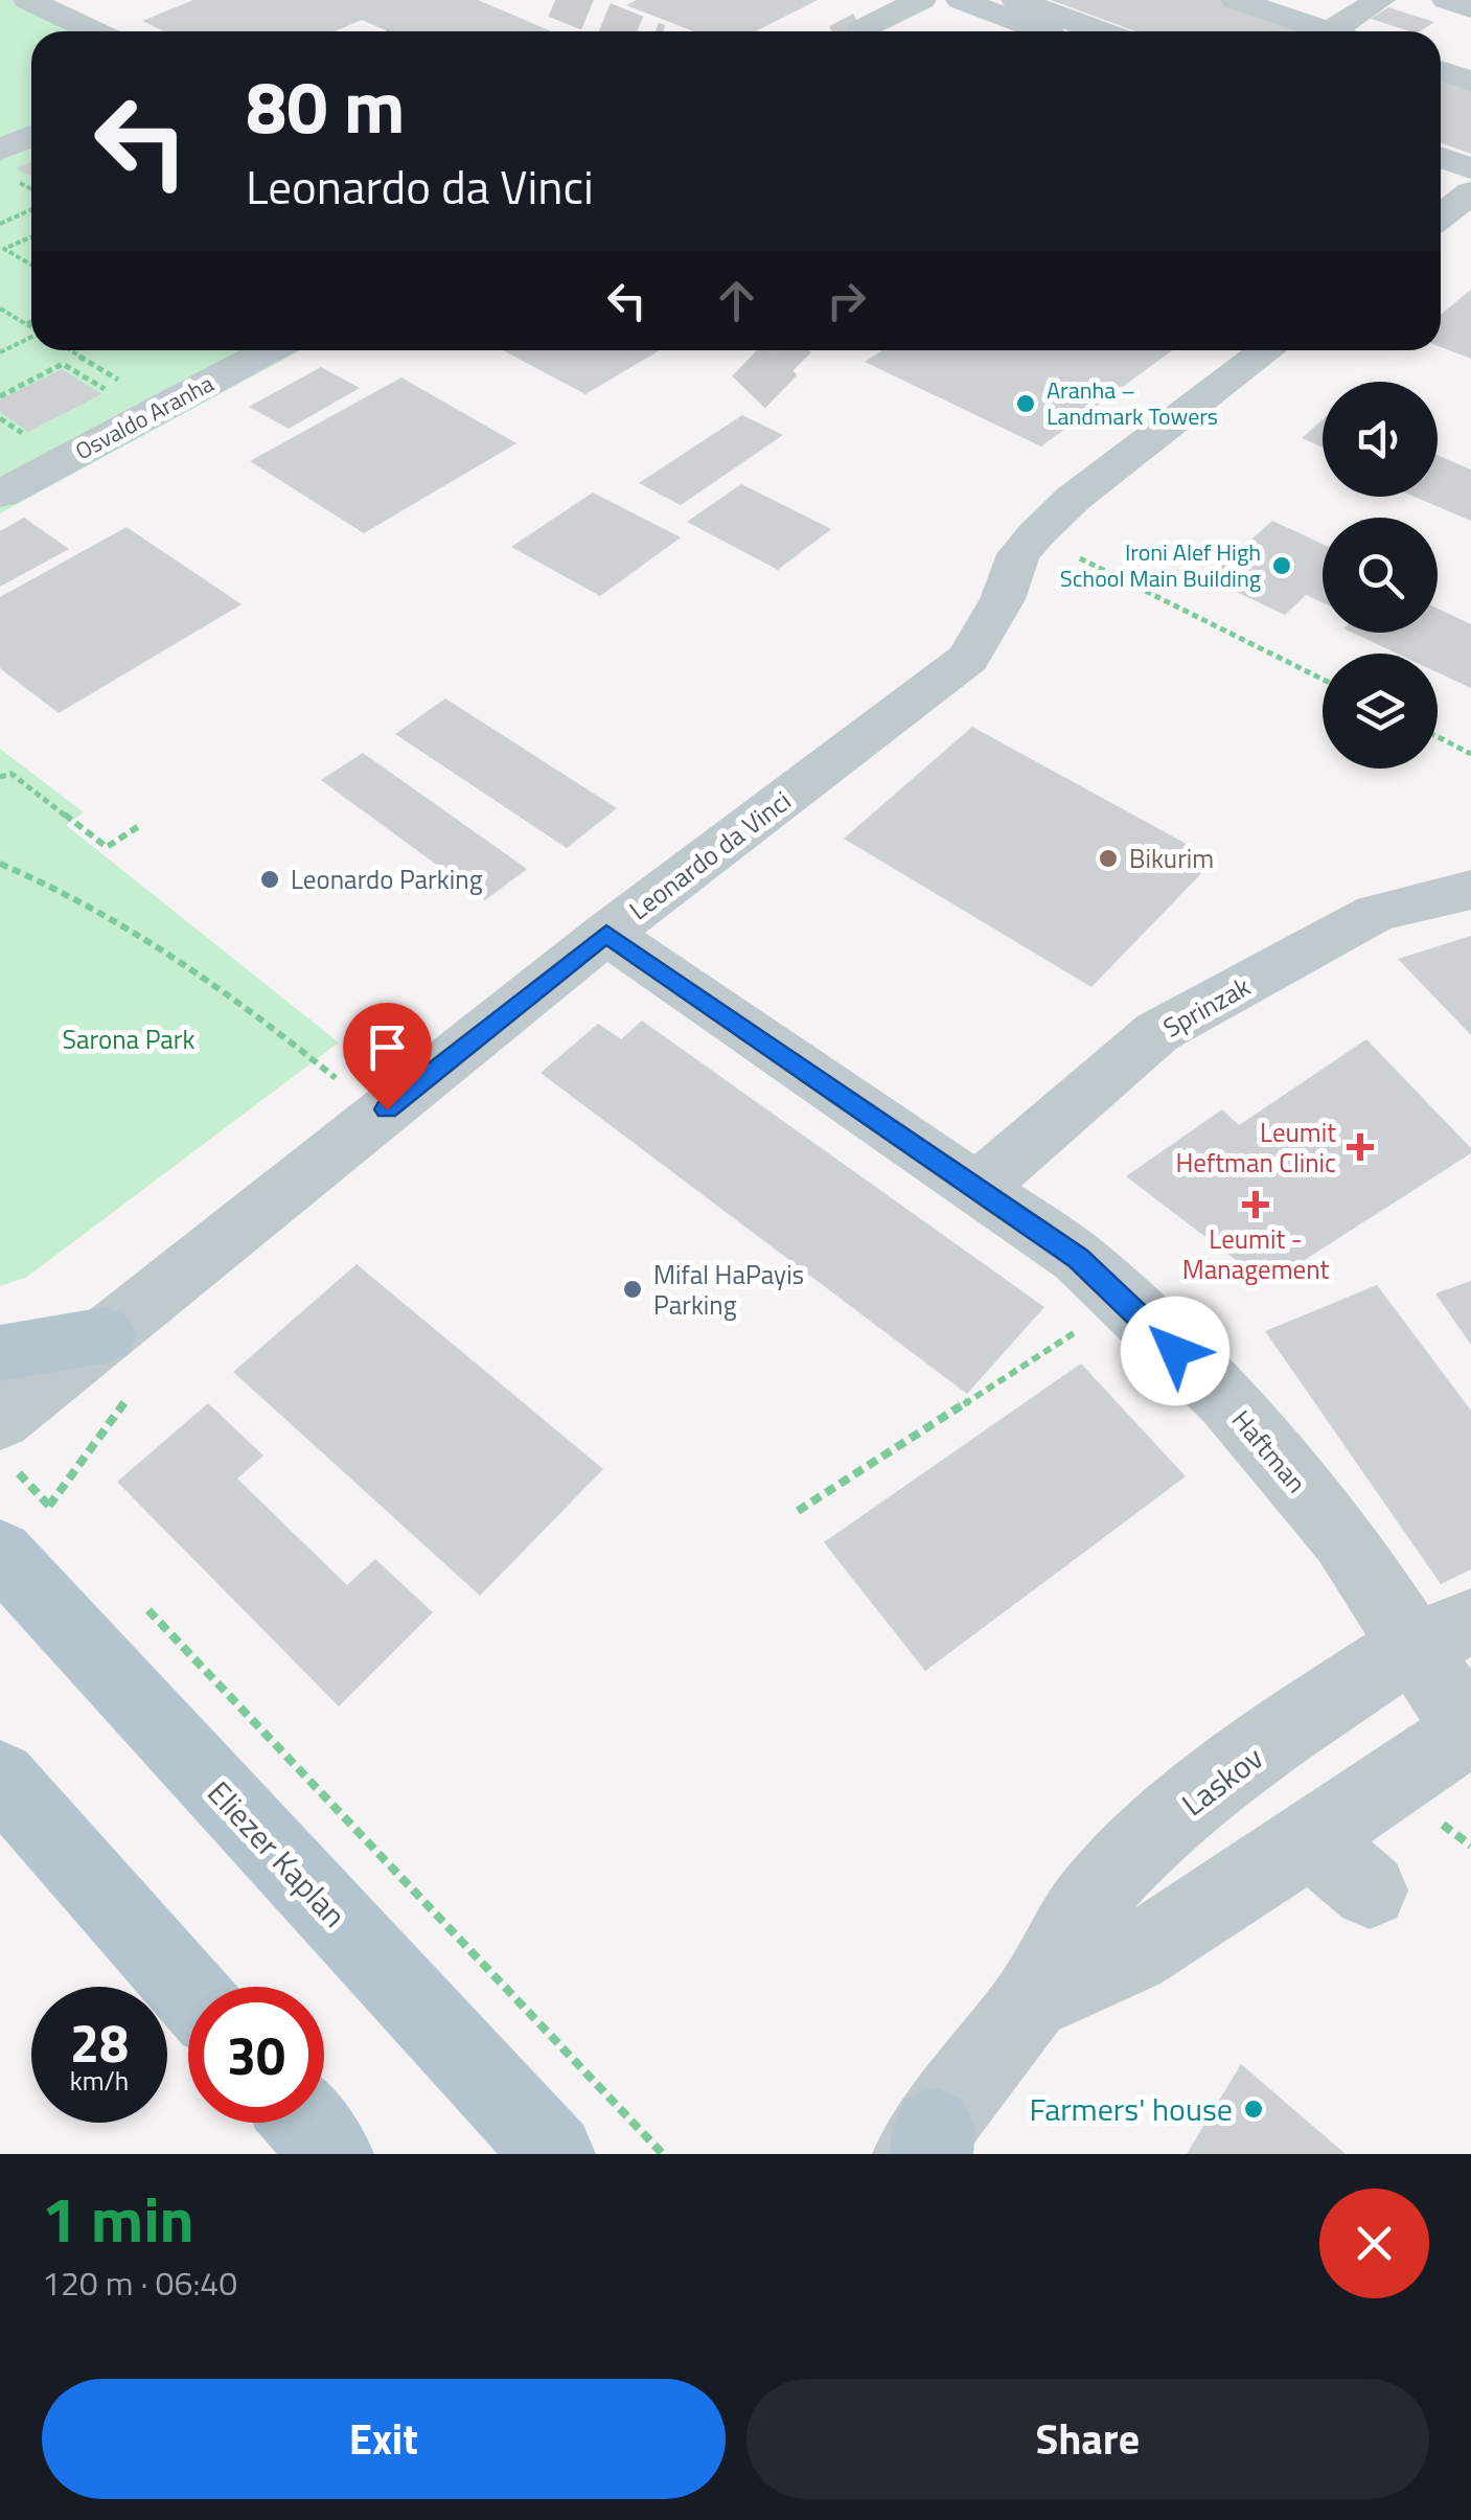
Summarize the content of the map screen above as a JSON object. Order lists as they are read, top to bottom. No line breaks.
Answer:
{"streets":{"main road":["Eliezer Kaplan"],"street":["Osvaldo Aranha","Leonardo da Vinci","Sprinzak","Haftman","Laskov"]},"crossings":[["Leonardo da Vinci","Haftman"],["Sprinzak","Haftman"],["Haftman","Laskov"]],"parks":["Sarona Park"],"places":{"other":["Aranha – Landmark Towers","Ironi Alef High School Main Building","Bikurim","Leonardo Parking","Mifal HaPayis Parking","Farmers' house"],"health":["Leumit Heftman Clinic","Leumit - Management"]},"page":{"turn":["80 m","Leonardo da Vinci"],"speed":"28 km/h","limit":"30","heading":["1 min","120 m · 06:40"],"buttons":["Exit","Share"]}}
